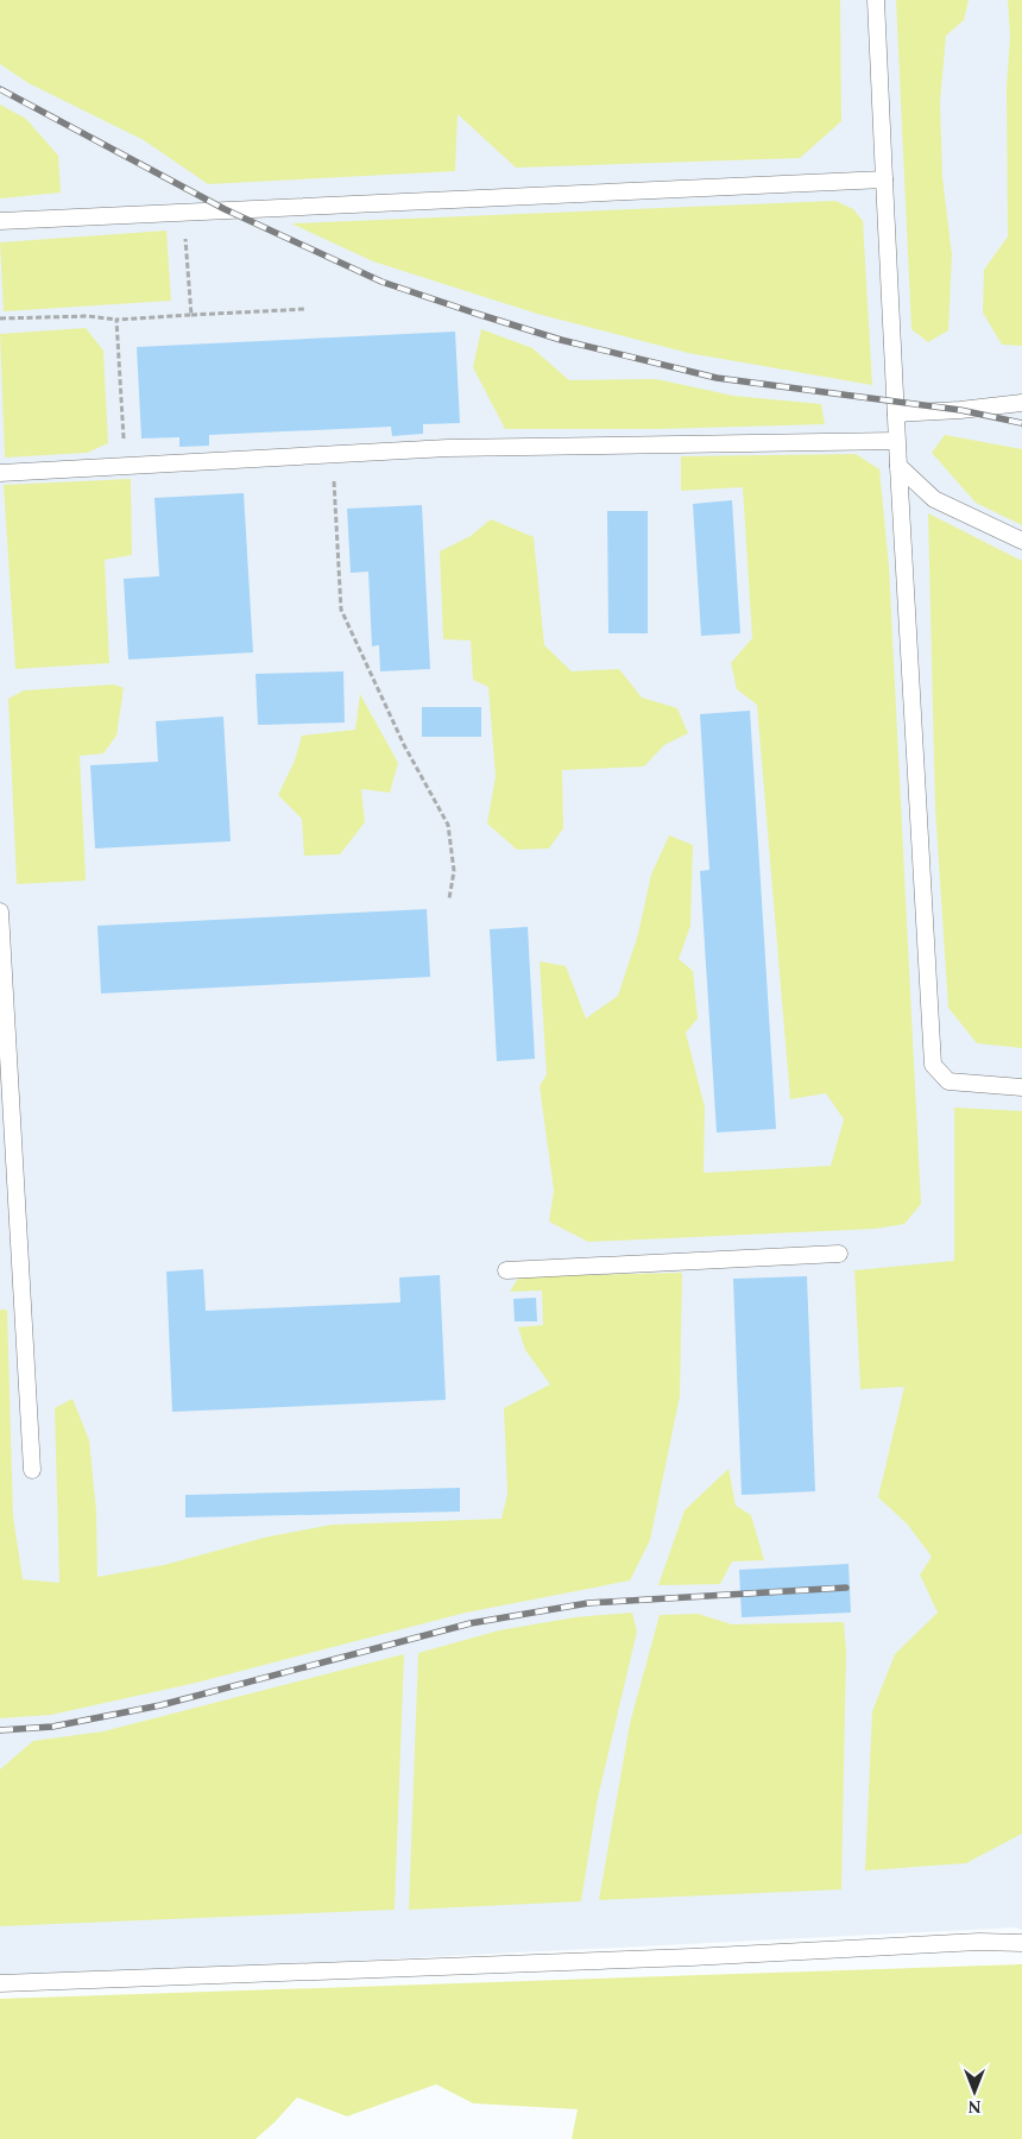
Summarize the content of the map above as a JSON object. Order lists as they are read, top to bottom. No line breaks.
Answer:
{"north":"bottom"}
